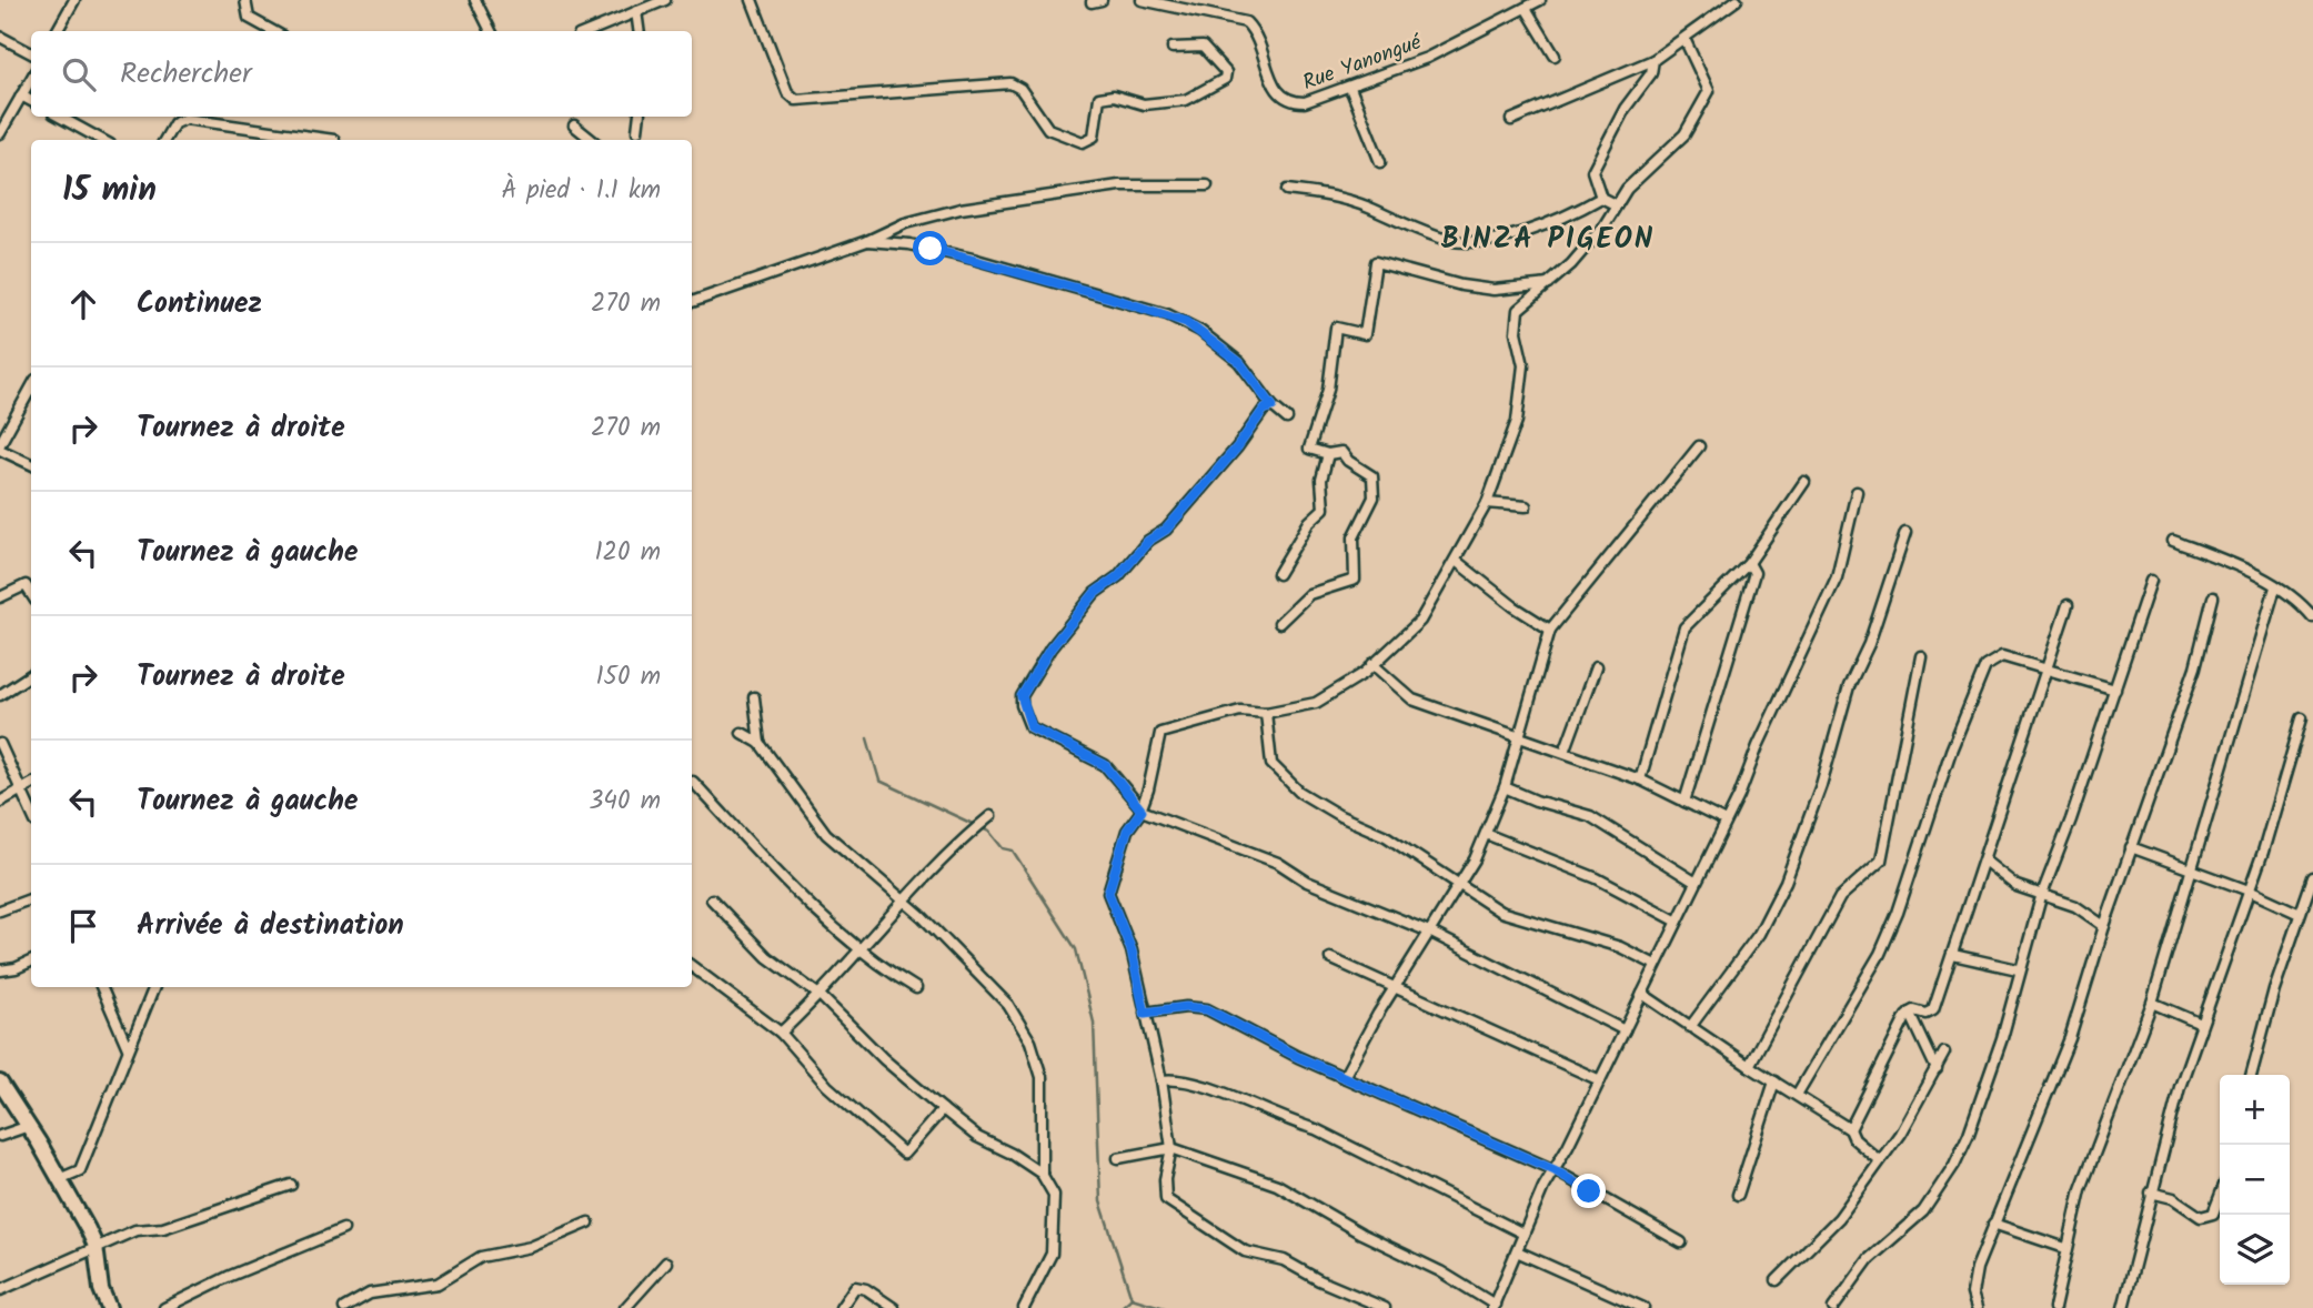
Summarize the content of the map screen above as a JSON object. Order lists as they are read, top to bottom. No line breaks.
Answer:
{"streets":{"street":["Rue Yanongué"]},"districts":["BINZA PIGEON"],"page":{"search":"Rechercher","heading":["15 min","À pied · 1.1 km"],"list":[["Continuez","270 m"],["Tournez à droite","270 m"],["Tournez à gauche","120 m"],["Tournez à droite","150 m"],["Tournez à gauche","340 m"],"Arrivée à destination"],"map_buttons":["+","−"]}}
